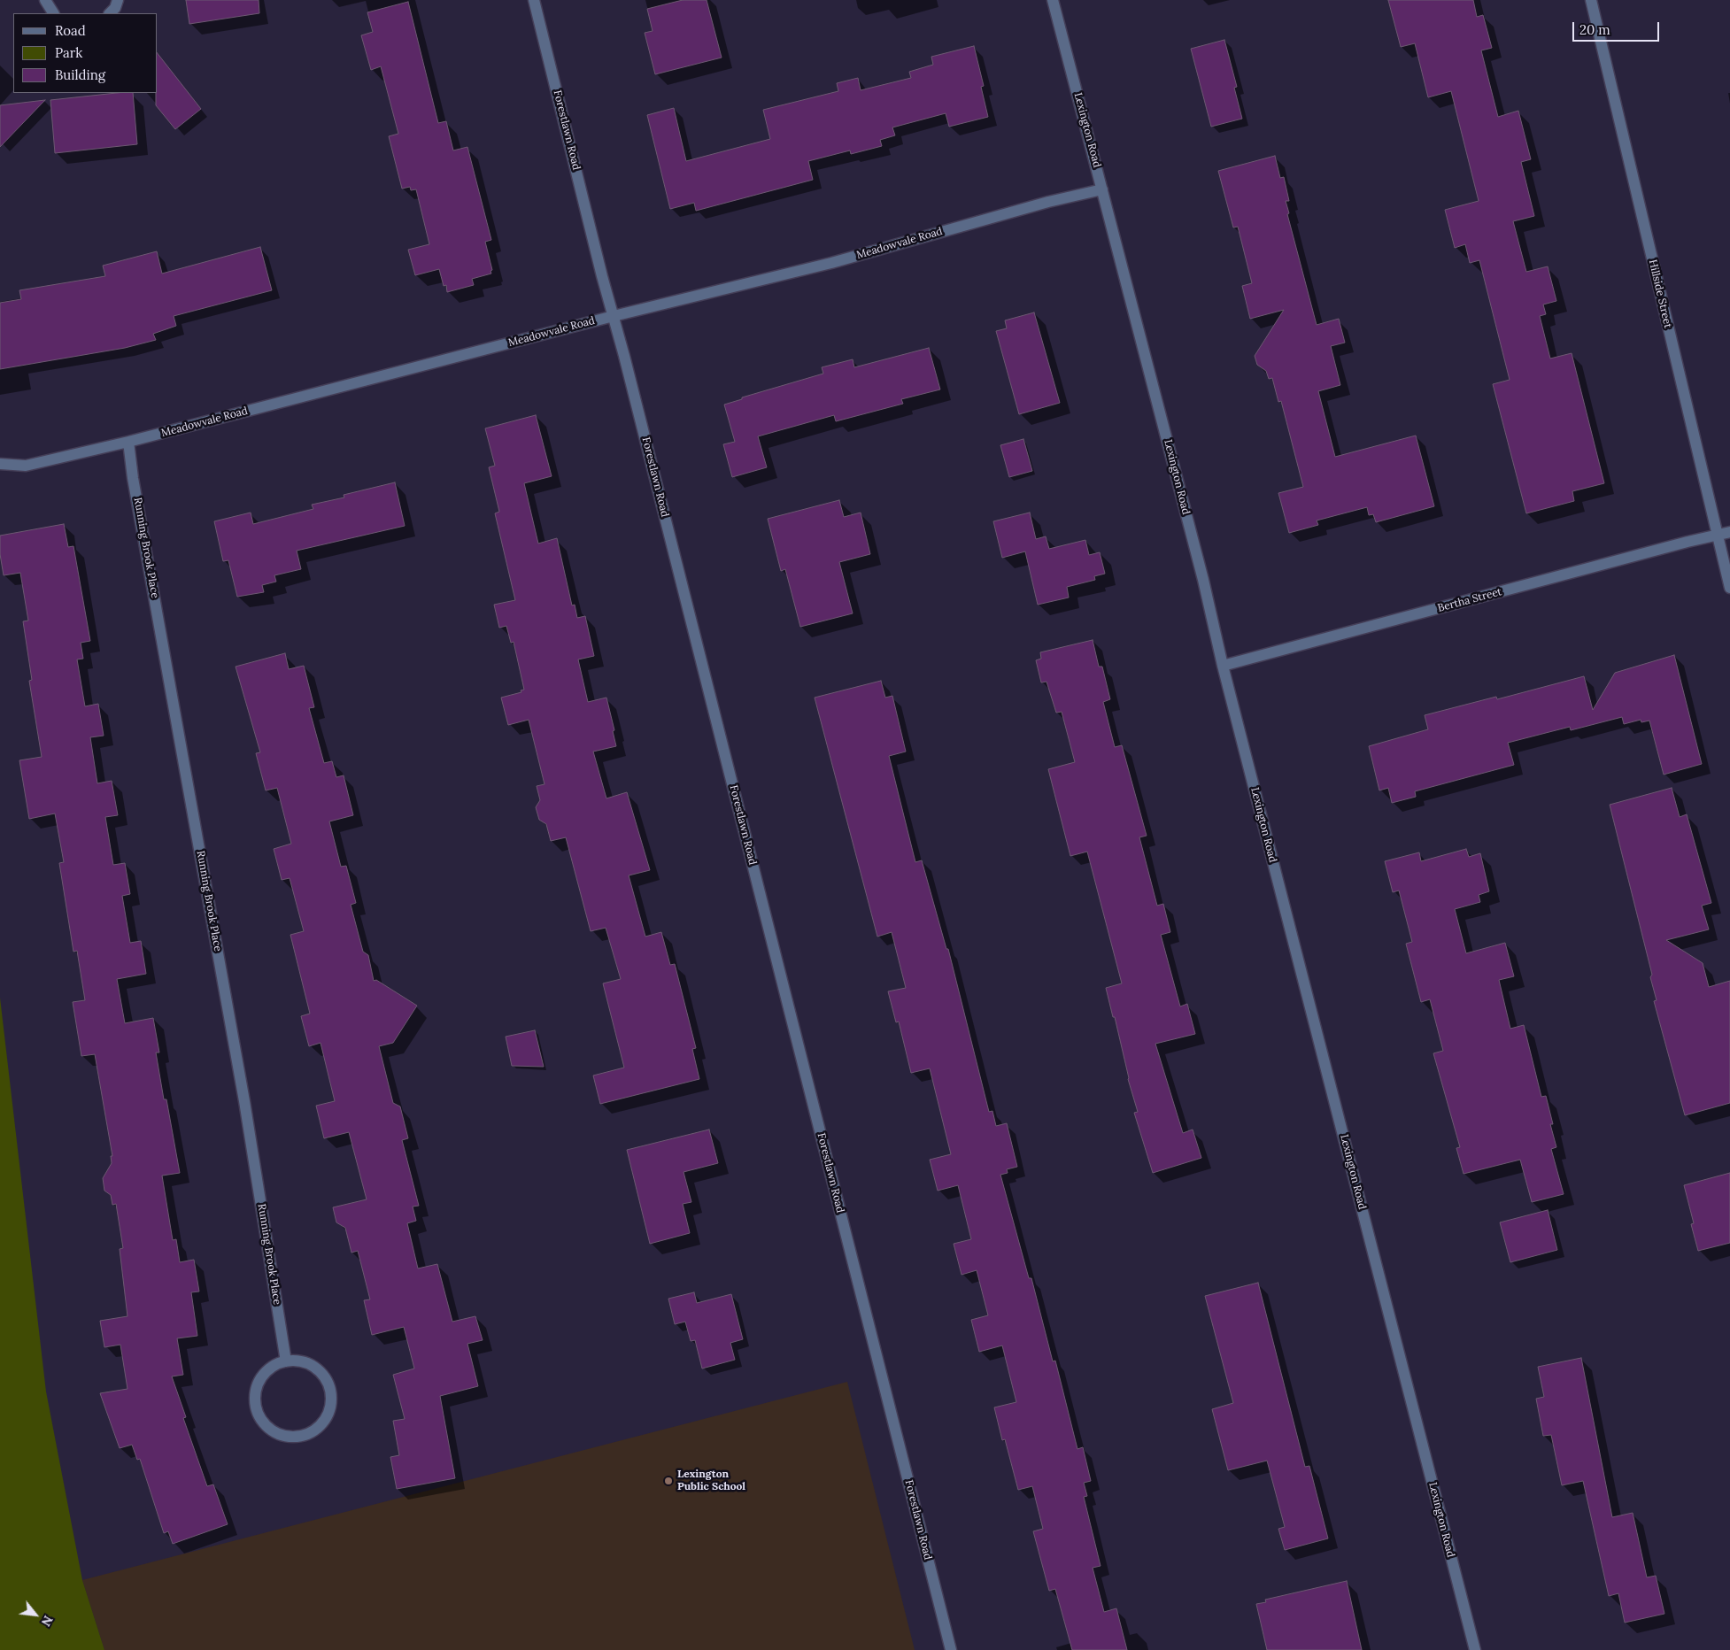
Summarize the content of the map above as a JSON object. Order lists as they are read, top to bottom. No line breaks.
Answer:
{"streets":{"street":["Forestlawn Road","Lexington Road","Meadowvale Road","Hillside Street","Running Brook Place","Bertha Street"]},"crossings":[["Forestlawn Road","Meadowvale Road"],["Lexington Road","Meadowvale Road"],["Lexington Road","Bertha Street"],["Meadowvale Road","Running Brook Place"],["Hillside Street","Bertha Street"]],"places":["Lexington Public School"],"legend":["Road","Park","Building"],"scale_bar":"20 m","north":"bottom right"}
